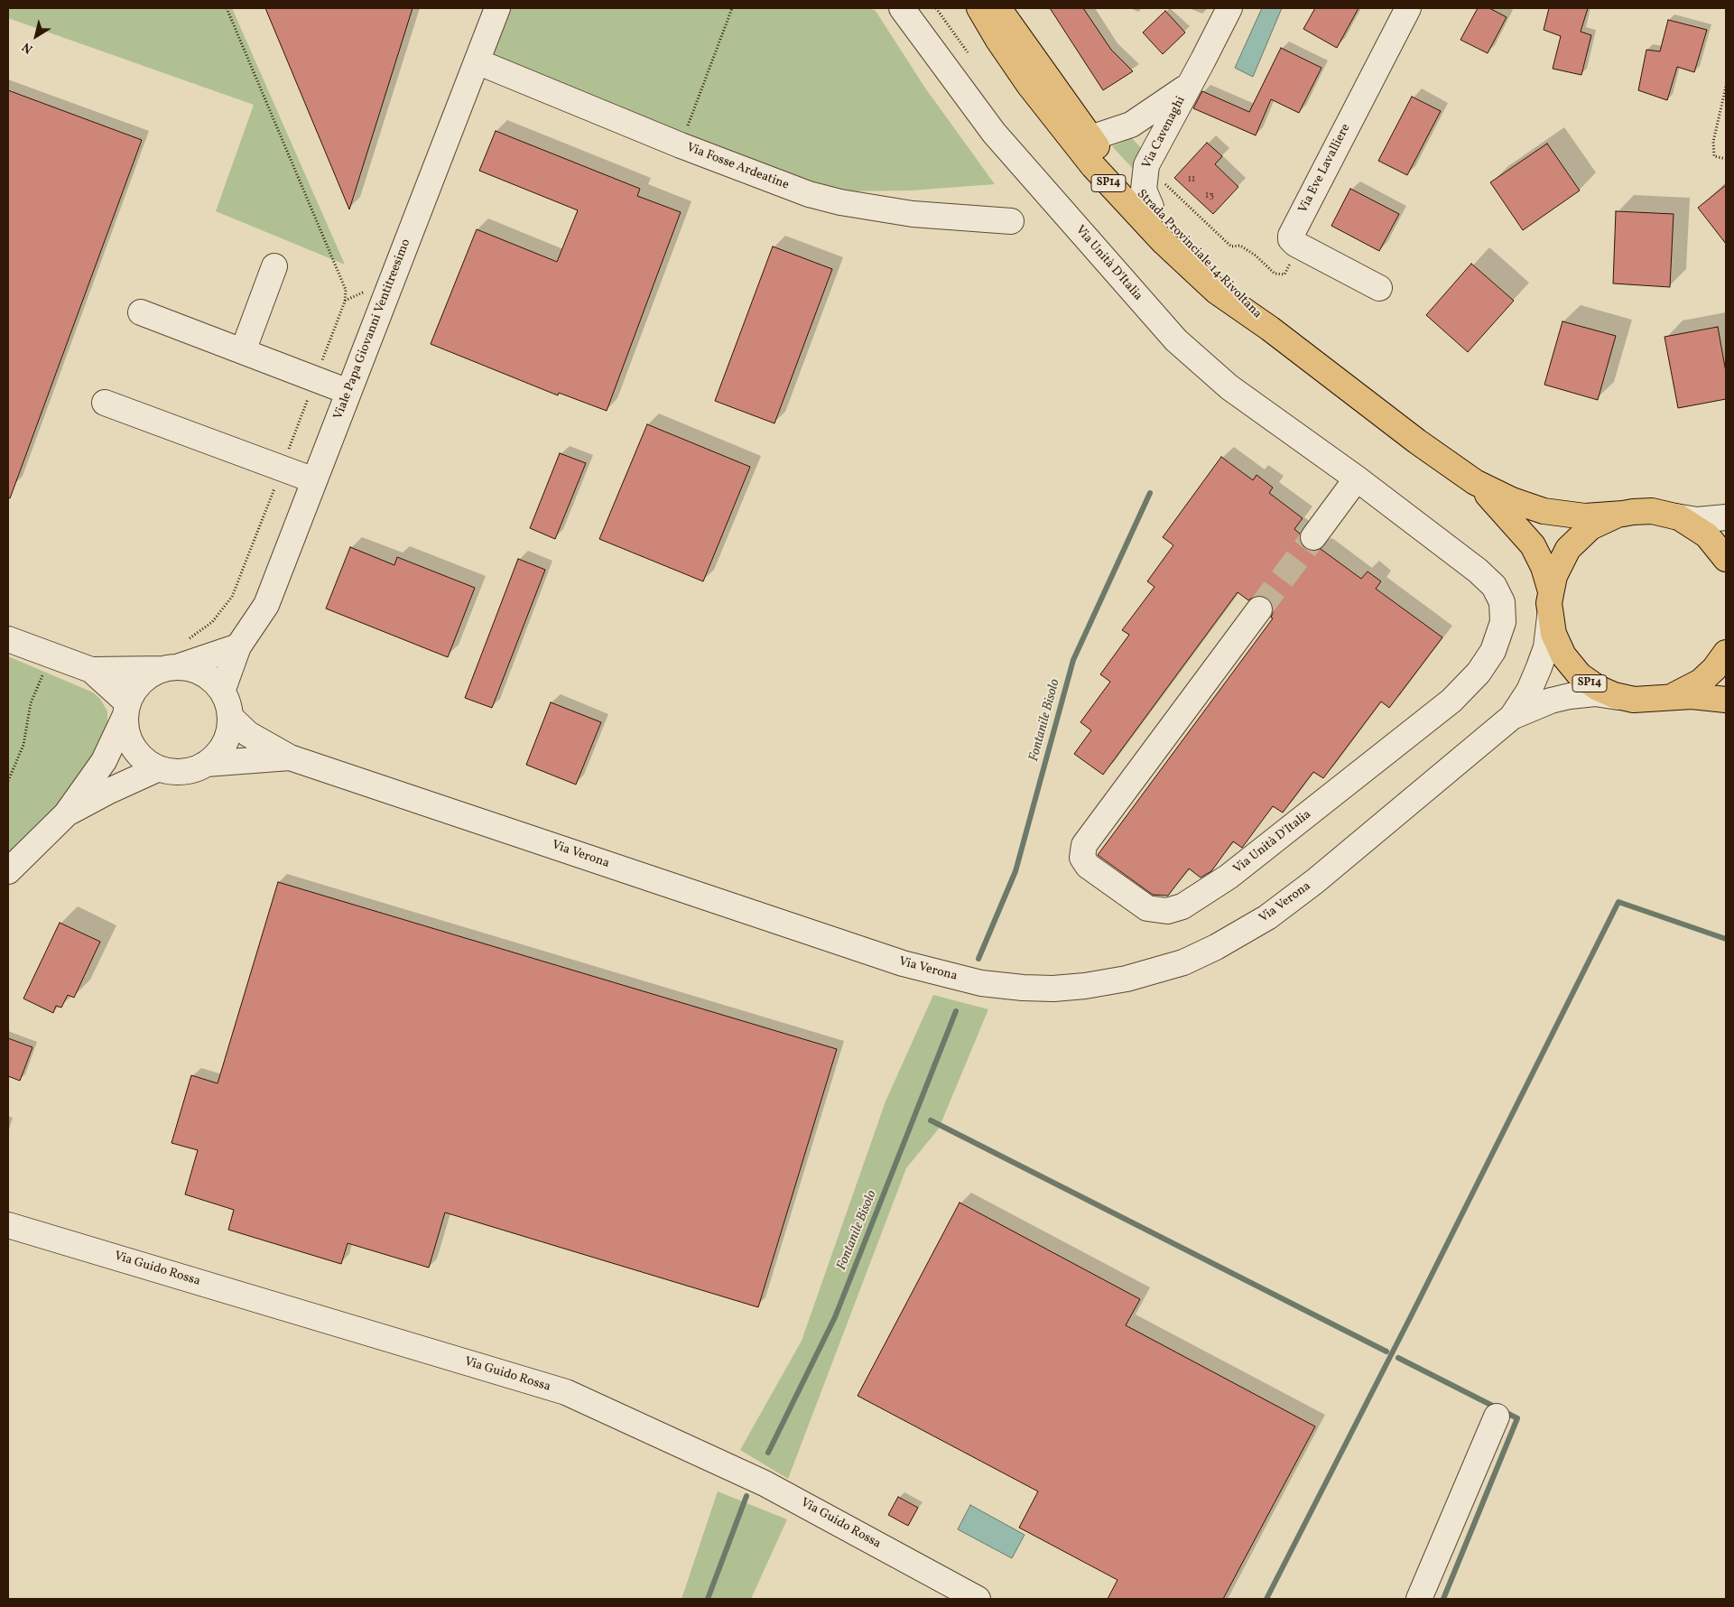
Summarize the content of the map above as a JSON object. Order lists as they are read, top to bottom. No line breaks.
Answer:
{"streets":{"main road":["SP14","Strada Provinciale 14 Rivoltana"],"street":["Via Cavenaghi","Via Fosse Ardeatine","Via Eve Lavalliere","Via Unità D'Italia","Viale Papa Giovanni Ventitreesimo","Via Verona","Via Guido Rossa"]},"crossings":[["Via Cavenaghi","Strada Provinciale 14 Rivoltana"],["Via Fosse Ardeatine","Viale Papa Giovanni Ventitreesimo"],["Strada Provinciale 14 Rivoltana","Via Verona"],["Viale Papa Giovanni Ventitreesimo","Via Verona"]],"water":["Fontanile Bisolo"],"house_numbers":["11","13"],"north":"bottom left"}
